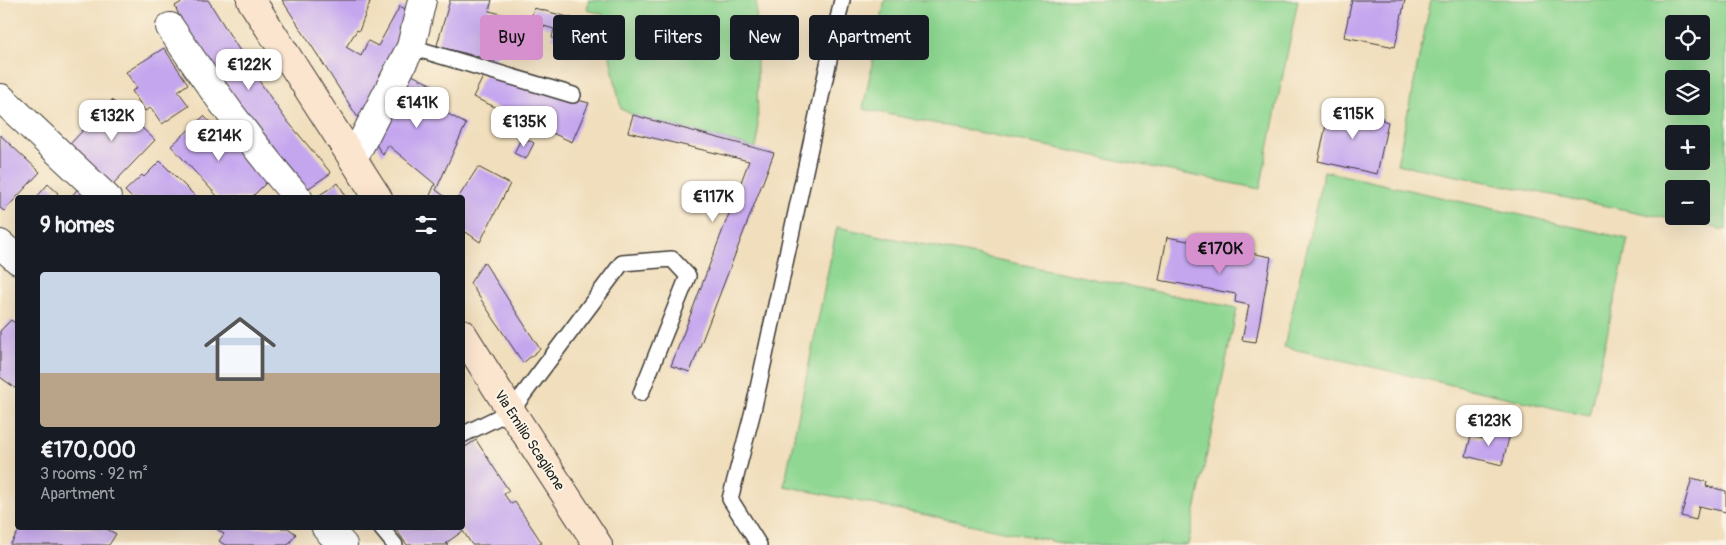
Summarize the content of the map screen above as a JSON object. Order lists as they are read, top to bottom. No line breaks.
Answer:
{"streets":{"main road":["Via Emilio Scaglione"]},"page":{"map_buttons":["+","−"],"chip":["Buy","Rent","Filters","New","Apartment"],"price":["€122K","€141K","€115K","€132K","€135K","€214K","€117K","€170K","€123K"],"heading":"9 homes","list":[{"name":"€170,000","note":"3 rooms · 92 m² · Apartment"}]}}
